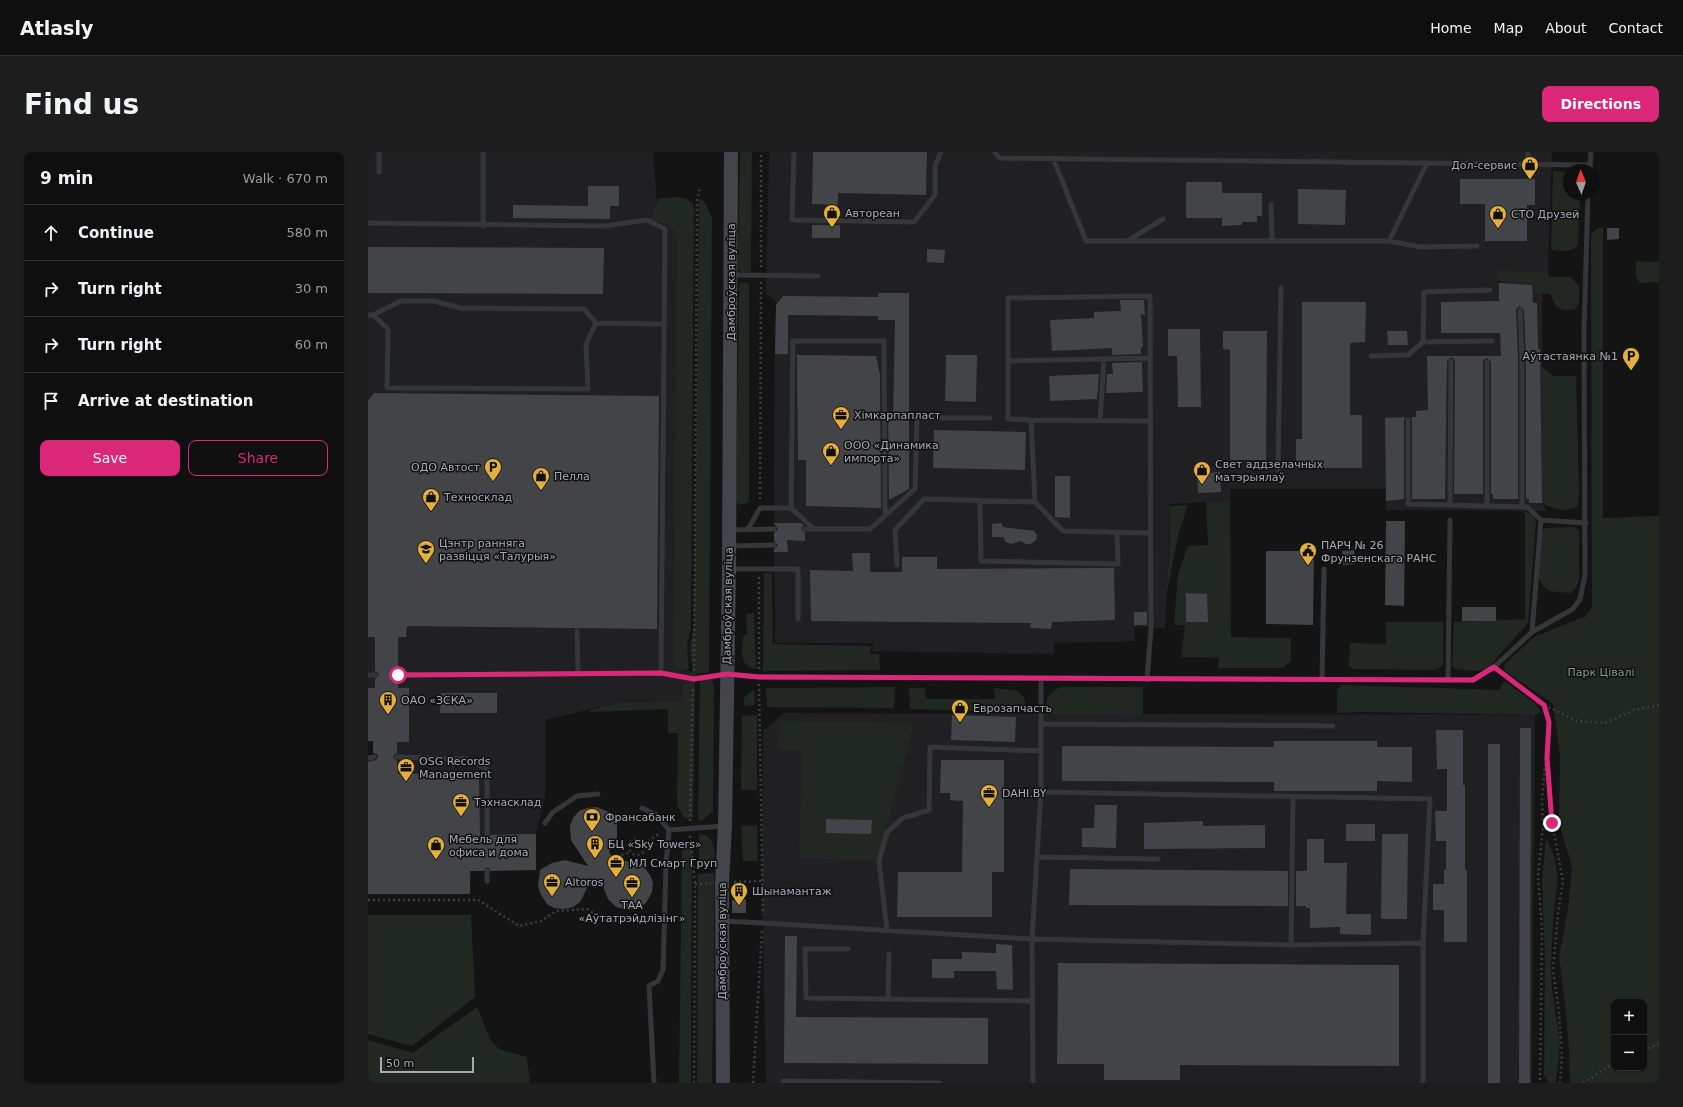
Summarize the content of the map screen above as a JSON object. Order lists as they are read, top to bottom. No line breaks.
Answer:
{"streets":{"street":["Дамброўская вуліца"]},"parks":["Парк Цівалі"],"places":{"shop":["Дол-сервис","Автореан","СТО Друзей","ООО «Динамика импорта»","Свет аддзелачных матэрыялаў","Пелла","Техносклад","Еврозапчасть","Мебель для офиса и дома"],"parking":["Аўтастаянка №1","ОДО Автост"],"office":["Хімкарпапласт","OSG Records Management","DAHI.BY","Тэхнасклад","МЛ Смарт Груп","Altoros","ТАА «Аўтатрэйдлізінг»"],"school or university":["Цэнтр ранняга развіцця «Талурыя»"],"public building":["ПАРЧ № 26 Фрунзенскага РАНС"],"building":["ОАО «ЗСКА»","БЦ «Sky Towers»","Шынамантаж"],"bank":["Франсабанк"]},"scale_bar":"50 m","north":"top","page":{"header":"Atlasly","nav":["Home","Map","About","Contact"],"buttons":["Directions",["Save","Share"]],"title":"Find us","heading":["9 min","Walk · 670 m"],"list":[["Continue","580 m"],["Turn right","30 m"],["Turn right","60 m"],"Arrive at destination"],"map_buttons":["+","−"],"scale":"50 m"}}
